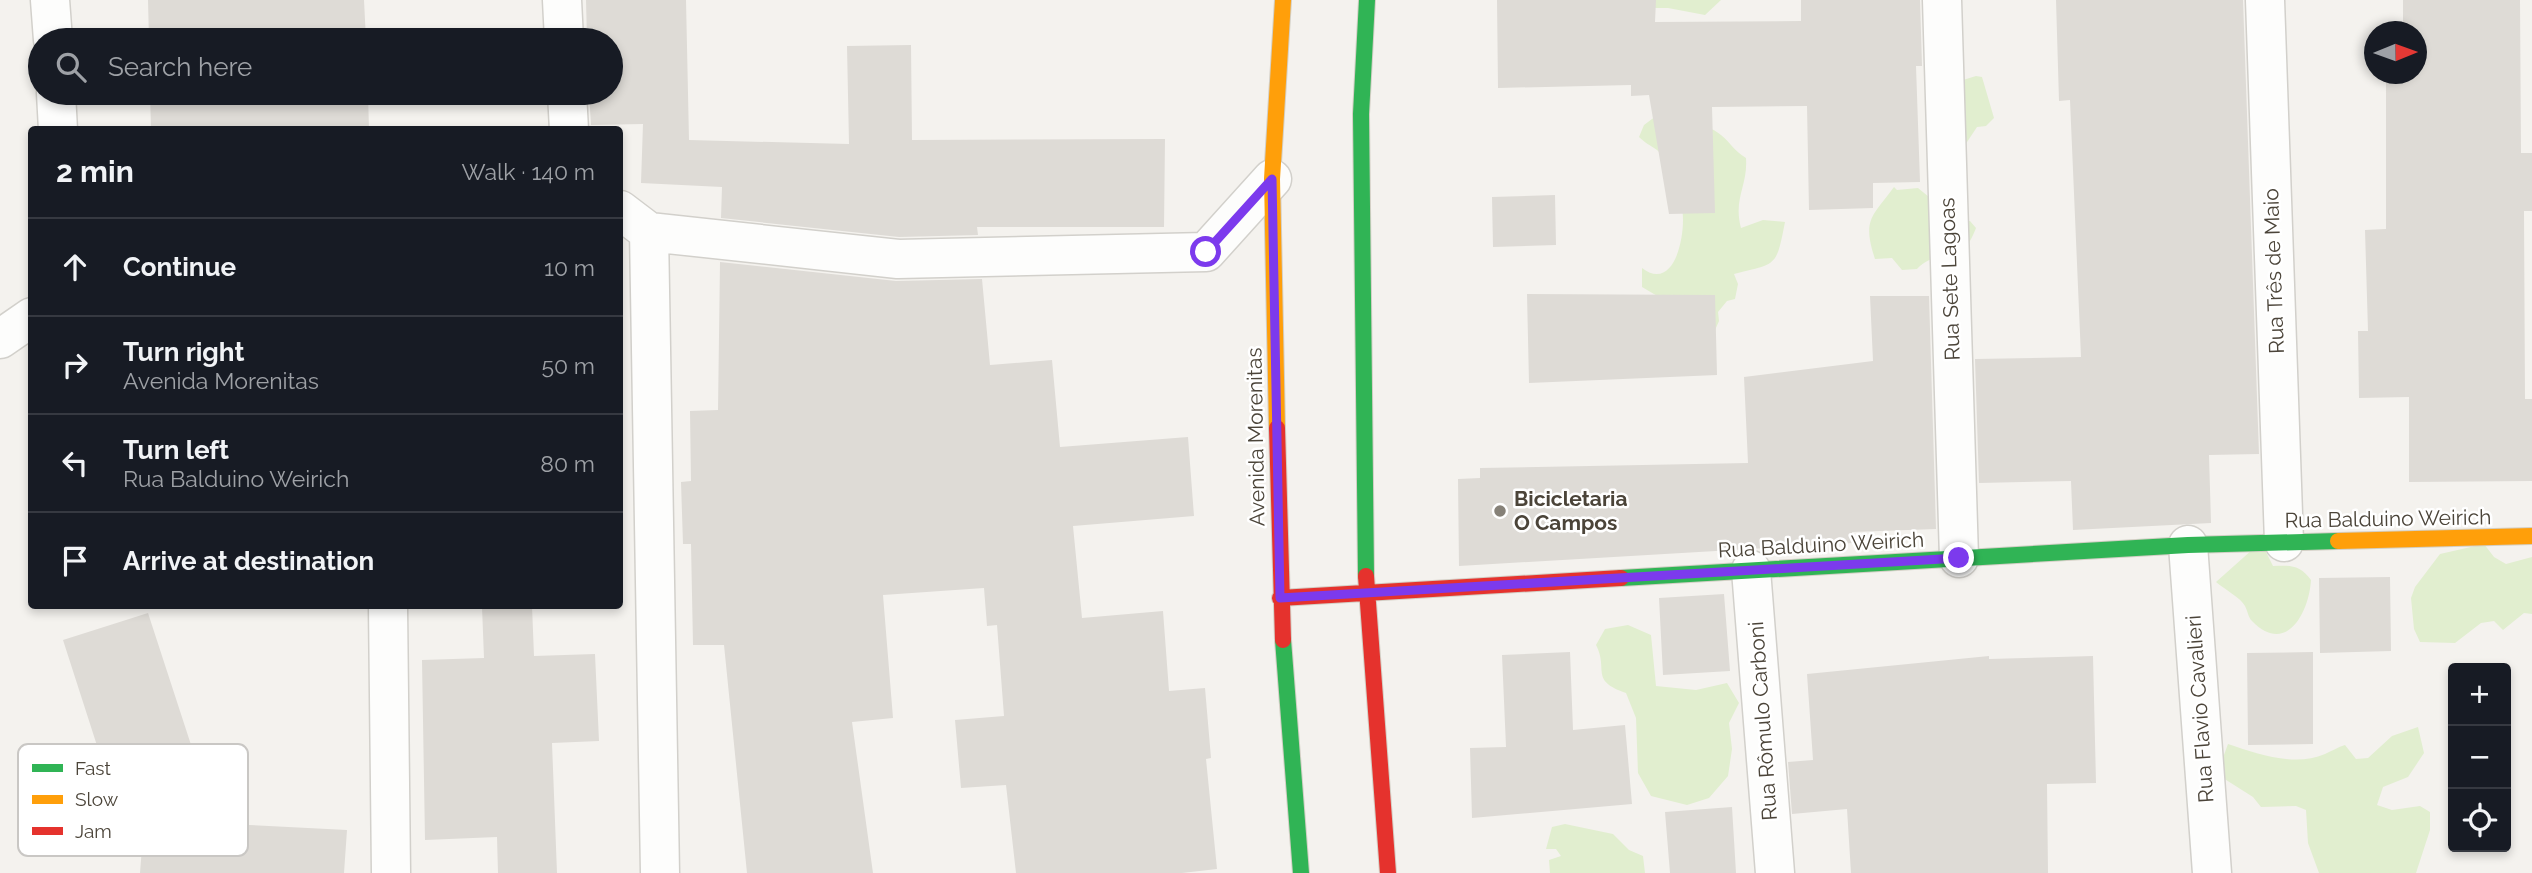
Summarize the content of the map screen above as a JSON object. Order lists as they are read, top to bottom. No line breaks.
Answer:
{"streets":{"main road":["Avenida Morenitas","Rua Balduino Weirich"],"street":["Rua Três de Maio","Rua Sete Lagoas","Rua Flavio Cavalieri","Rua Rômulo Carboni"]},"crossings":[["Rua Três de Maio","Rua Balduino Weirich"],["Rua Sete Lagoas","Rua Balduino Weirich"],["Avenida Morenitas","Rua Balduino Weirich"],["Rua Balduino Weirich","Rua Flavio Cavalieri"],["Rua Balduino Weirich","Rua Rômulo Carboni"]],"places":["Bicicletaria O Campos"],"legend":["Fast","Slow","Jam"],"north":"right","page":{"search":"Search here","heading":["2 min","Walk · 140 m"],"list":[["Continue","10 m"],["Turn right","Avenida Morenitas","50 m"],["Turn left","Rua Balduino Weirich","80 m"],"Arrive at destination"],"map_buttons":["+","−"]}}
